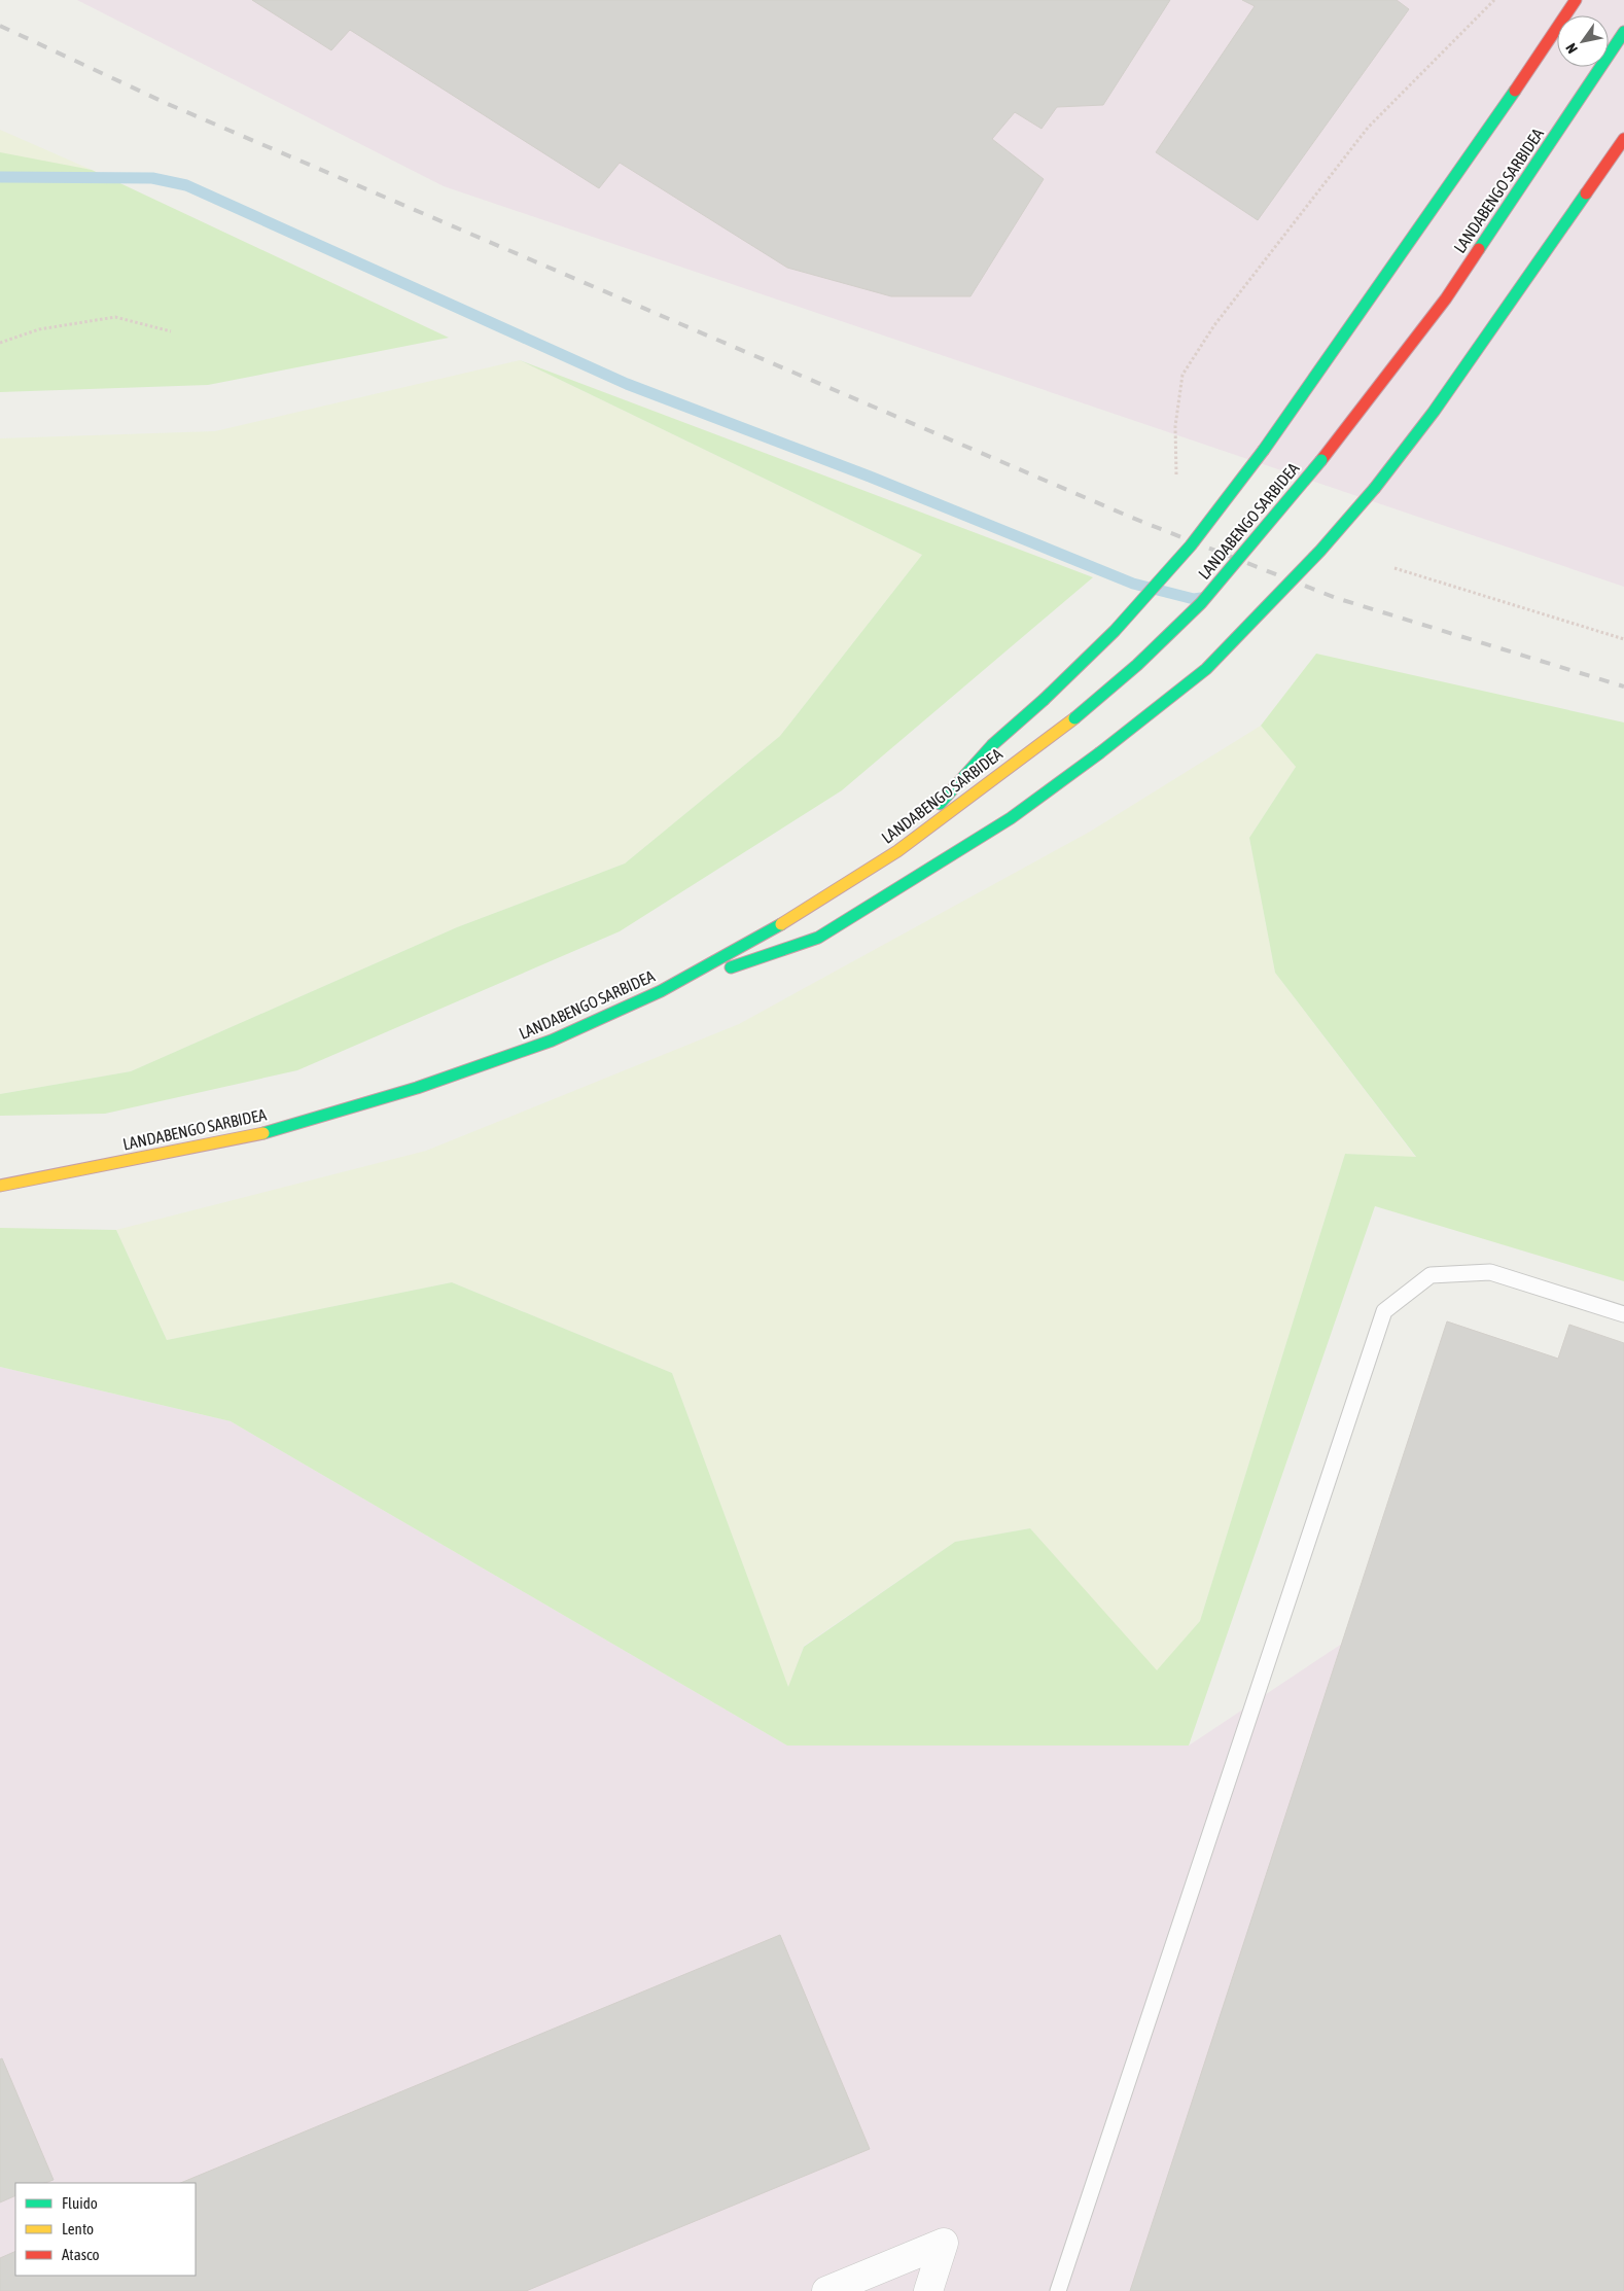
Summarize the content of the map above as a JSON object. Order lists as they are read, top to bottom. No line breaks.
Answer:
{"streets":{"highway":["LANDABENGO SARBIDEA"]},"legend":["Fluido","Lento","Atasco"],"north":"bottom left"}
